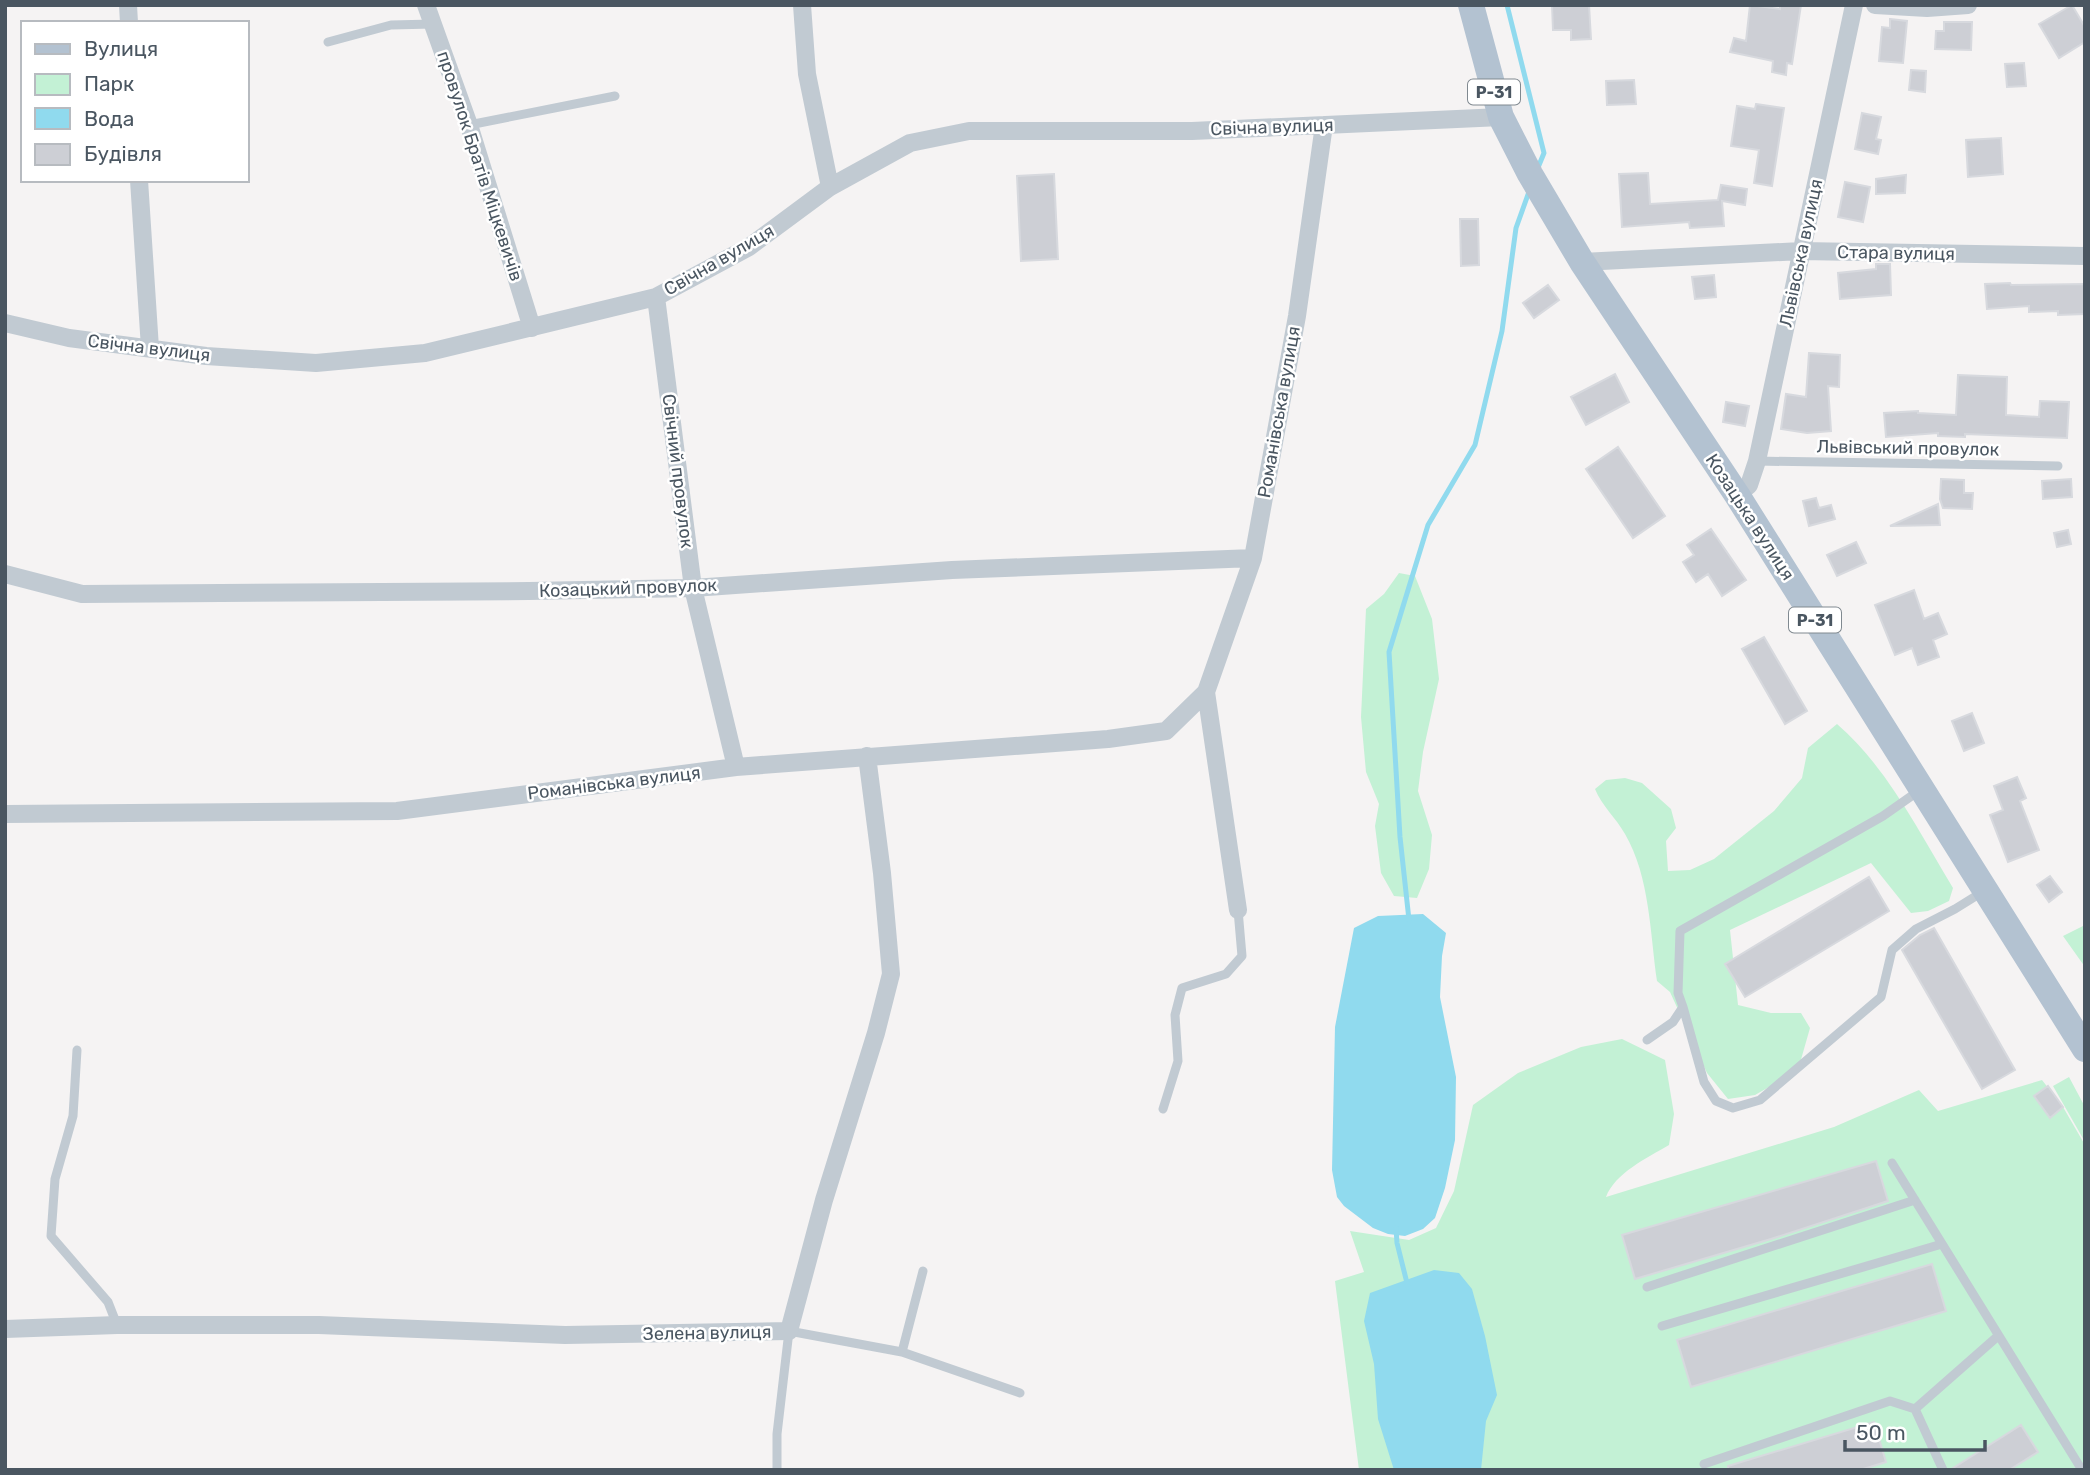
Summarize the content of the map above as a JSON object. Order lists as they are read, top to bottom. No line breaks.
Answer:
{"streets":{"main road":["Р-31","Козацька вулиця"],"street":["Свічна вулиця","провулок Братів Міцкевичів","Львівська вулиця","Стара вулиця","Романівська вулиця","Свічний провулок","Козацький провулок","Зелена вулиця"],"lane":["Львівський провулок"]},"crossings":[["Свічна вулиця","провулок Братів Міцкевичів"],["Свічна вулиця","Романівська вулиця"],["Свічна вулиця","Свічний провулок"],["Свічна вулиця","Козацька вулиця"],["Львівська вулиця","Стара вулиця"],["Львівська вулиця","Львівський провулок"],["Львівська вулиця","Козацька вулиця"],["Стара вулиця","Козацька вулиця"],["Романівська вулиця","Свічний провулок"],["Романівська вулиця","Козацький провулок"],["Романівська вулиця","Зелена вулиця"],["Свічний провулок","Козацький провулок"]],"legend":["Вулиця","Парк","Вода","Будівля"],"scale_bar":"50 m"}
